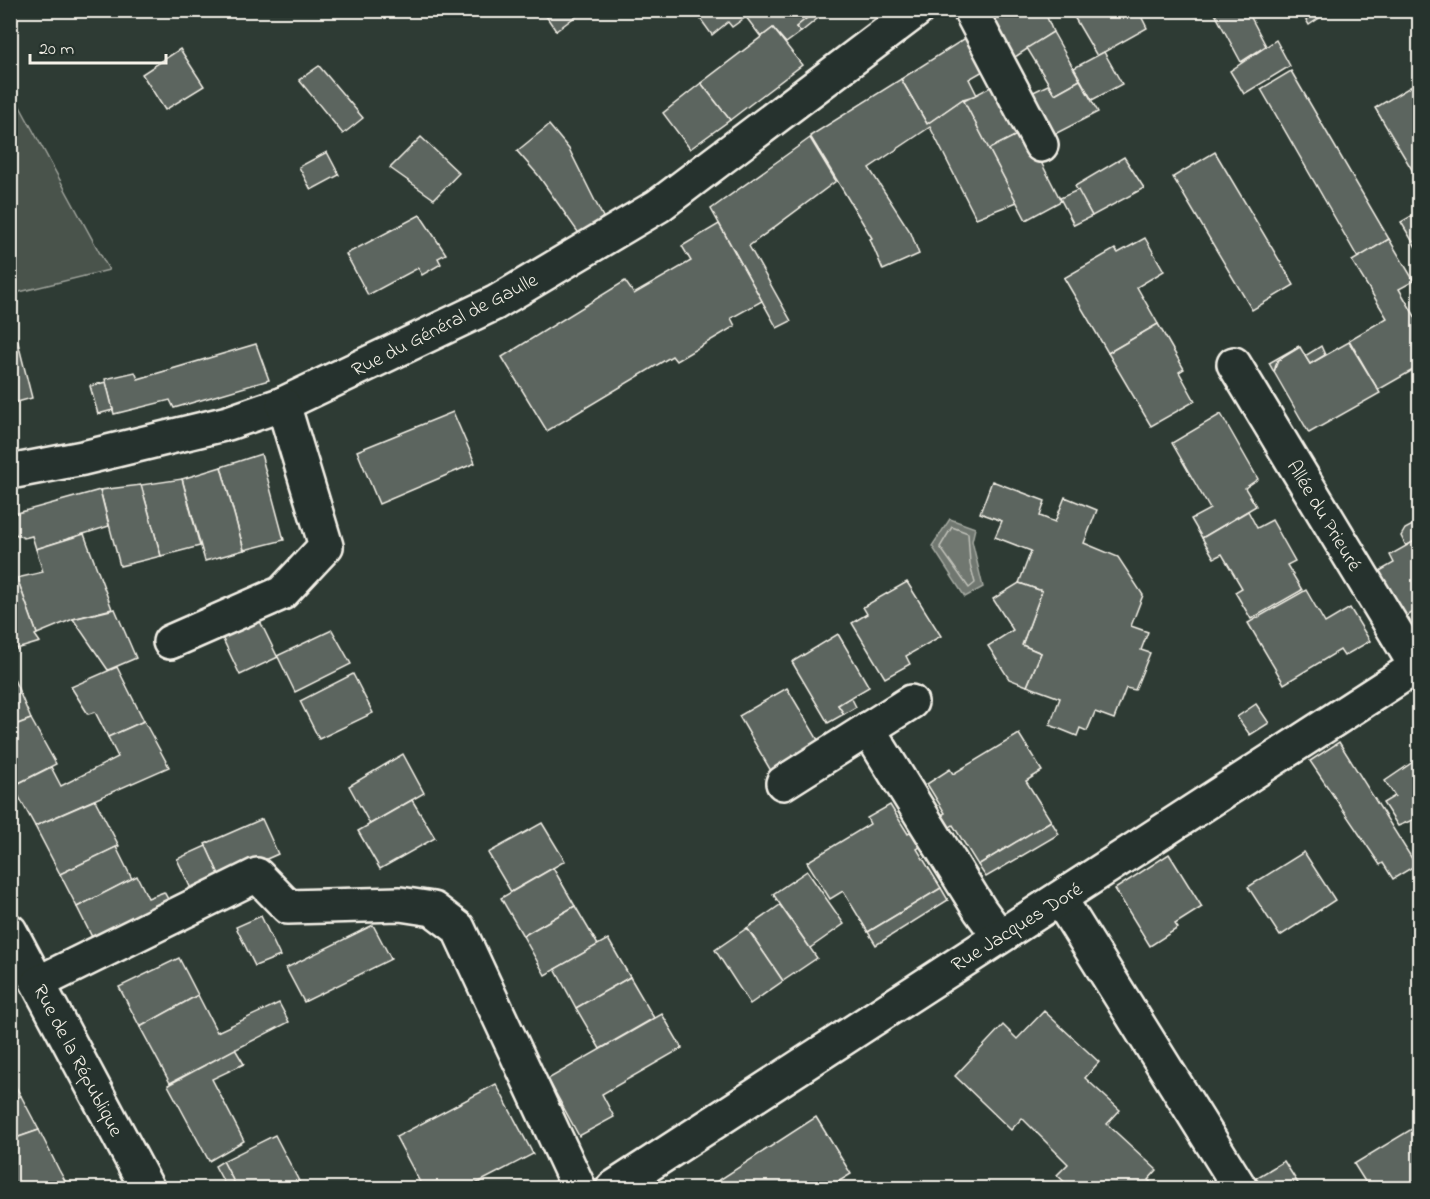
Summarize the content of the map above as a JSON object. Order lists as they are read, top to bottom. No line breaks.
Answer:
{"streets":{"street":["Rue du Général de Gaulle","Allée du Prieuré","Rue Jacques Doré","Rue de la République"]},"crossings":[["Allée du Prieuré","Rue Jacques Doré"]],"scale_bar":"20 m"}
